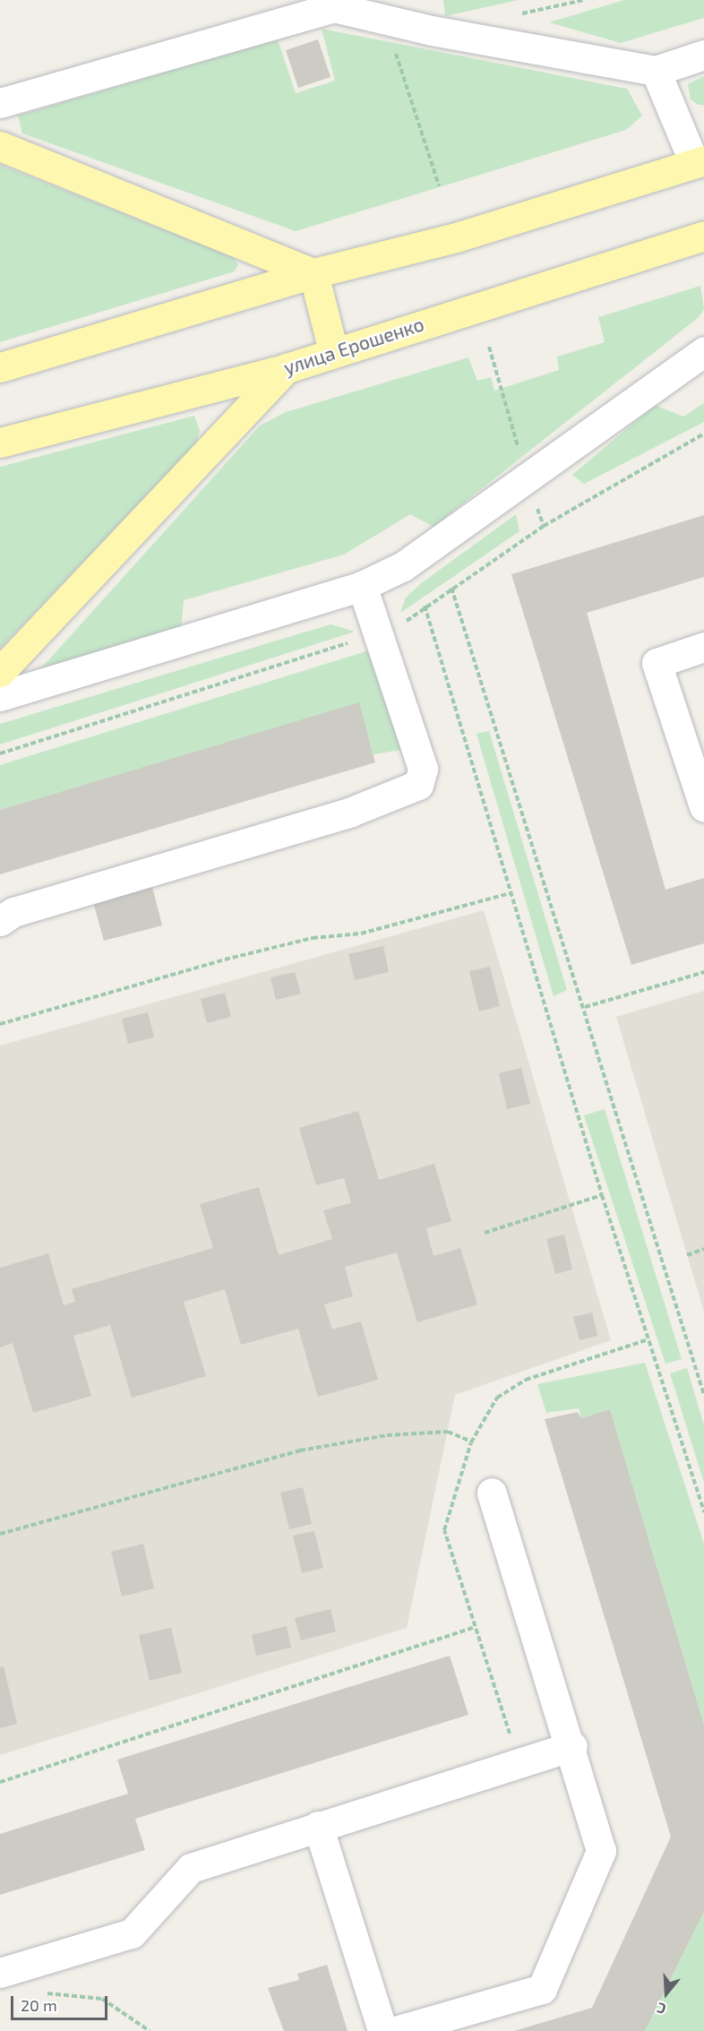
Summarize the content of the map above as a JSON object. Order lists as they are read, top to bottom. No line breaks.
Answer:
{"streets":{"main road":["улица Ерошенко"]},"scale_bar":"20 m","north":"bottom"}
